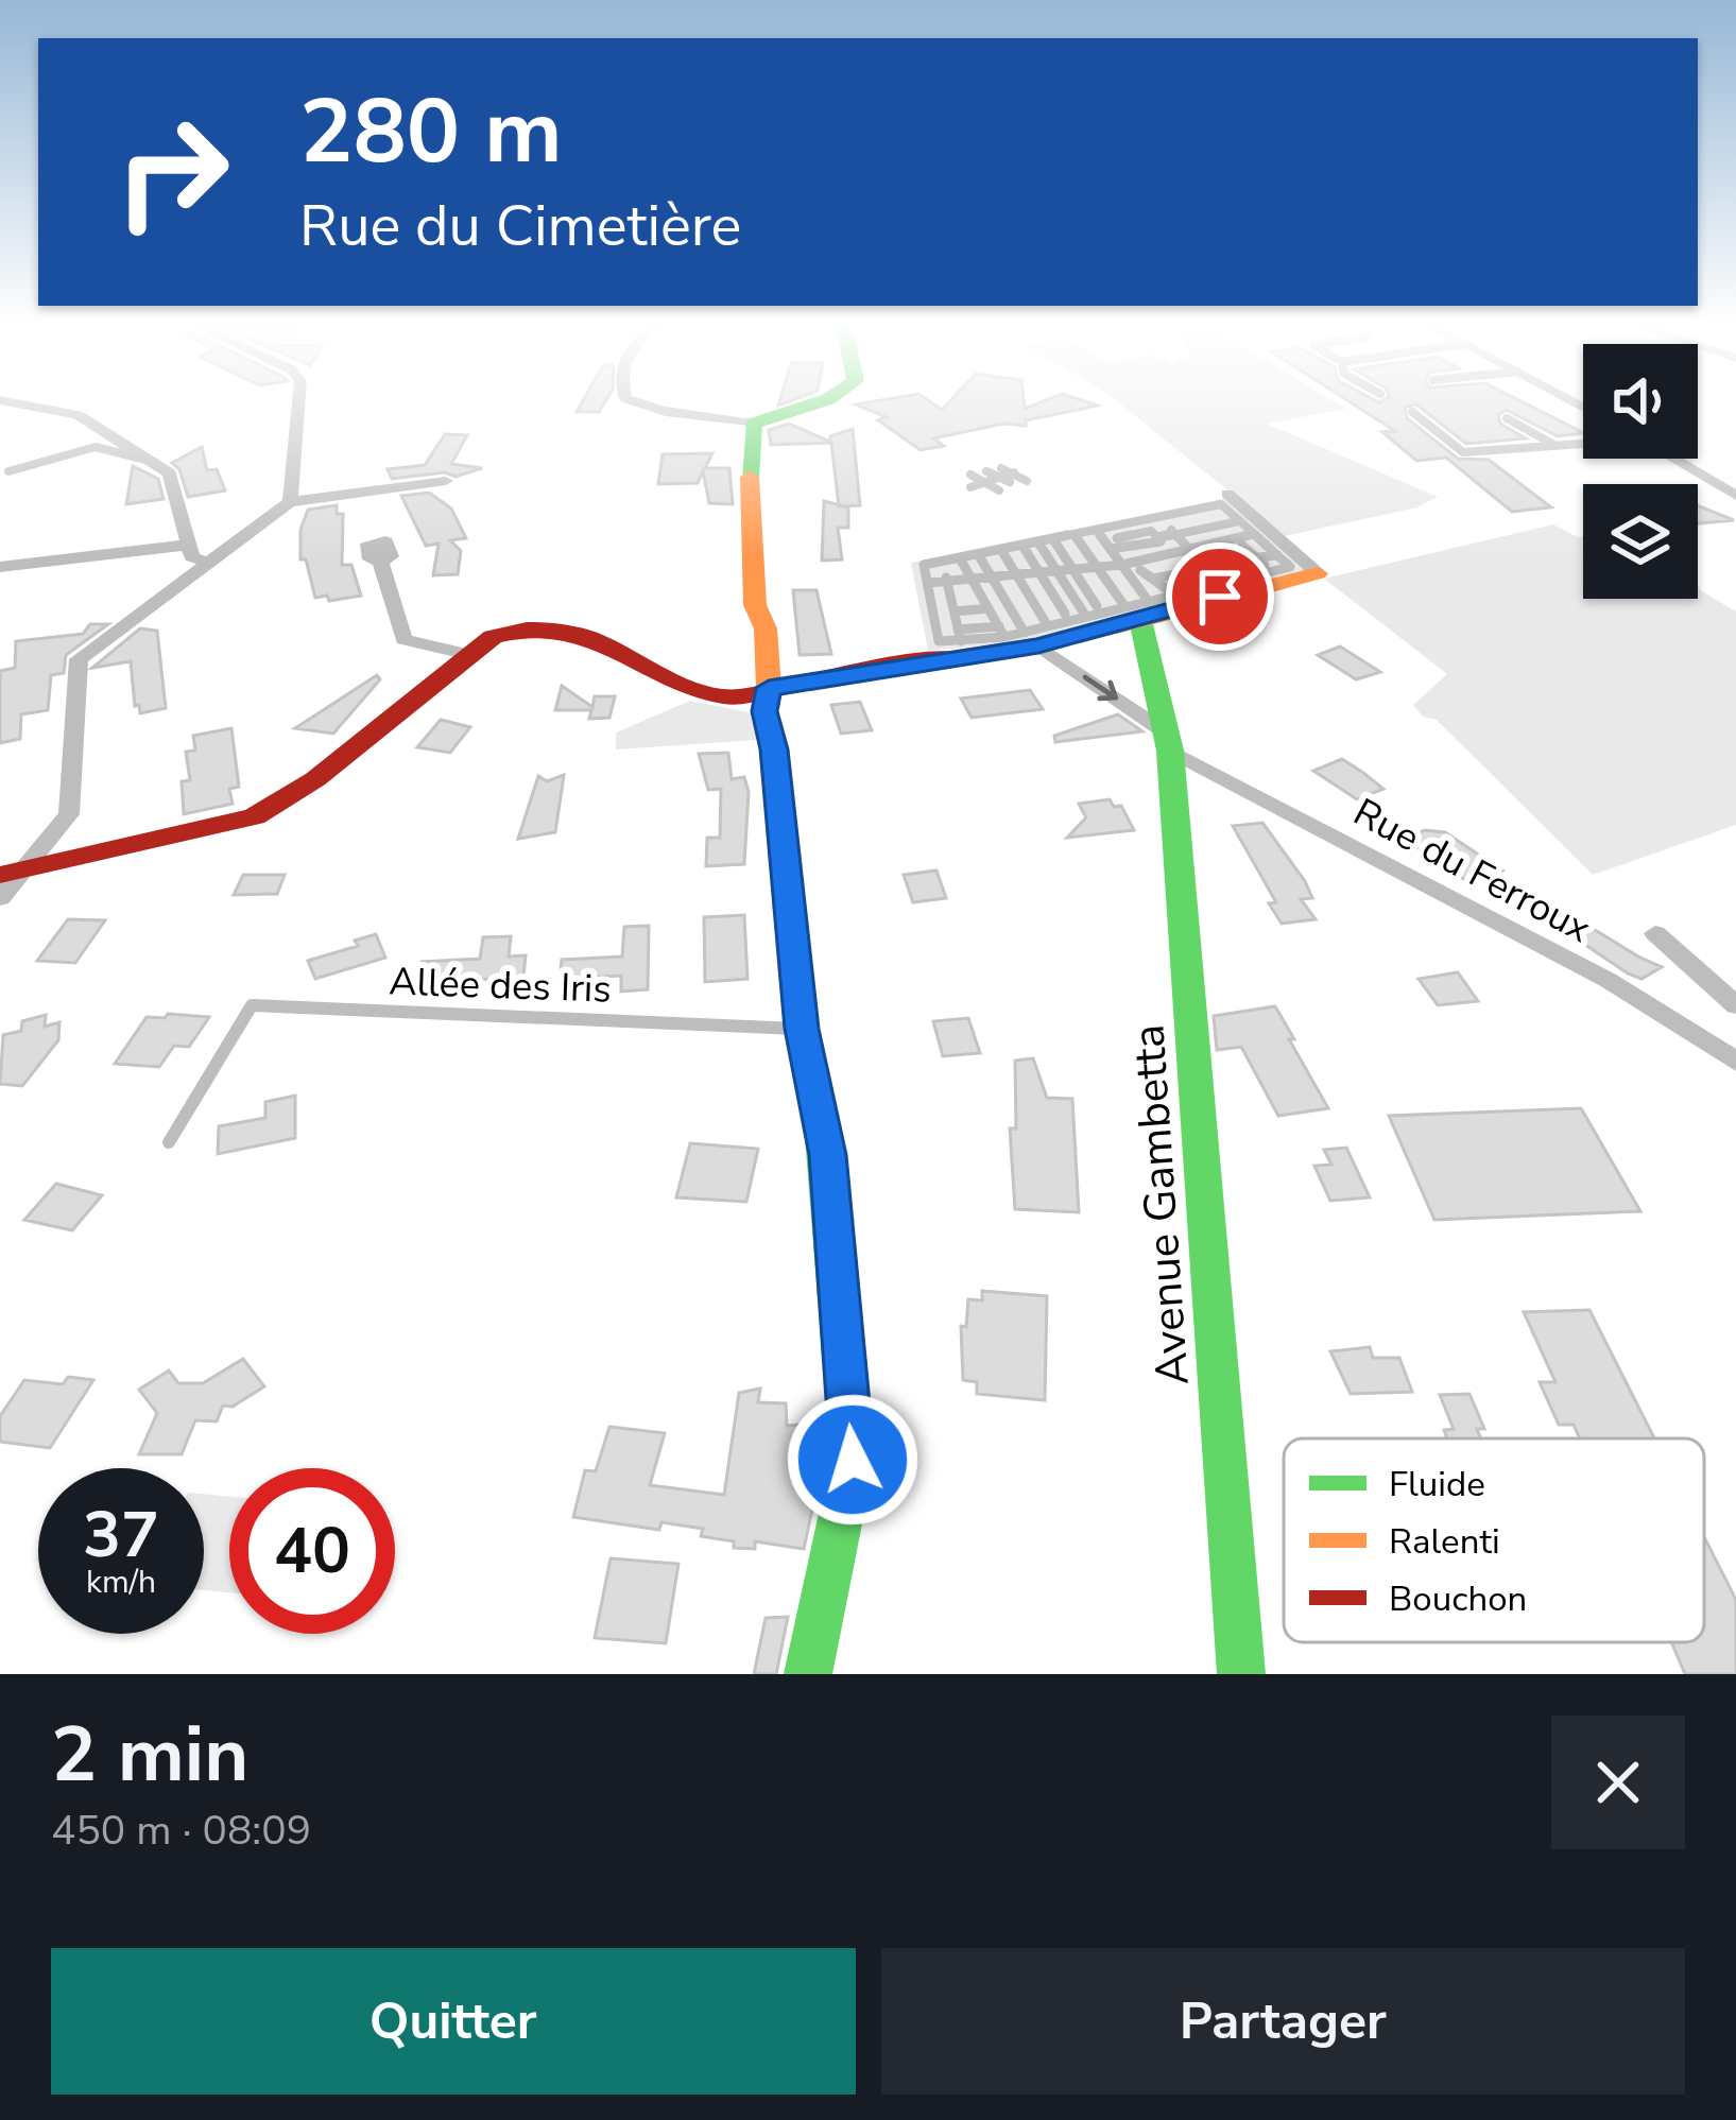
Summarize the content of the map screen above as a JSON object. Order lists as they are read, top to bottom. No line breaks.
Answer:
{"streets":{"street":["Rue du Ferroux","Avenue Gambetta"],"lane":["Allée des Iris"]},"crossings":[["Rue du Ferroux","Avenue Gambetta"]],"legend":["Fluide","Ralenti","Bouchon"],"page":{"turn":["280 m","Rue du Cimetière"],"speed":"37 km/h","limit":"40","heading":["2 min","450 m · 08:09"],"buttons":["Quitter","Partager"]}}
